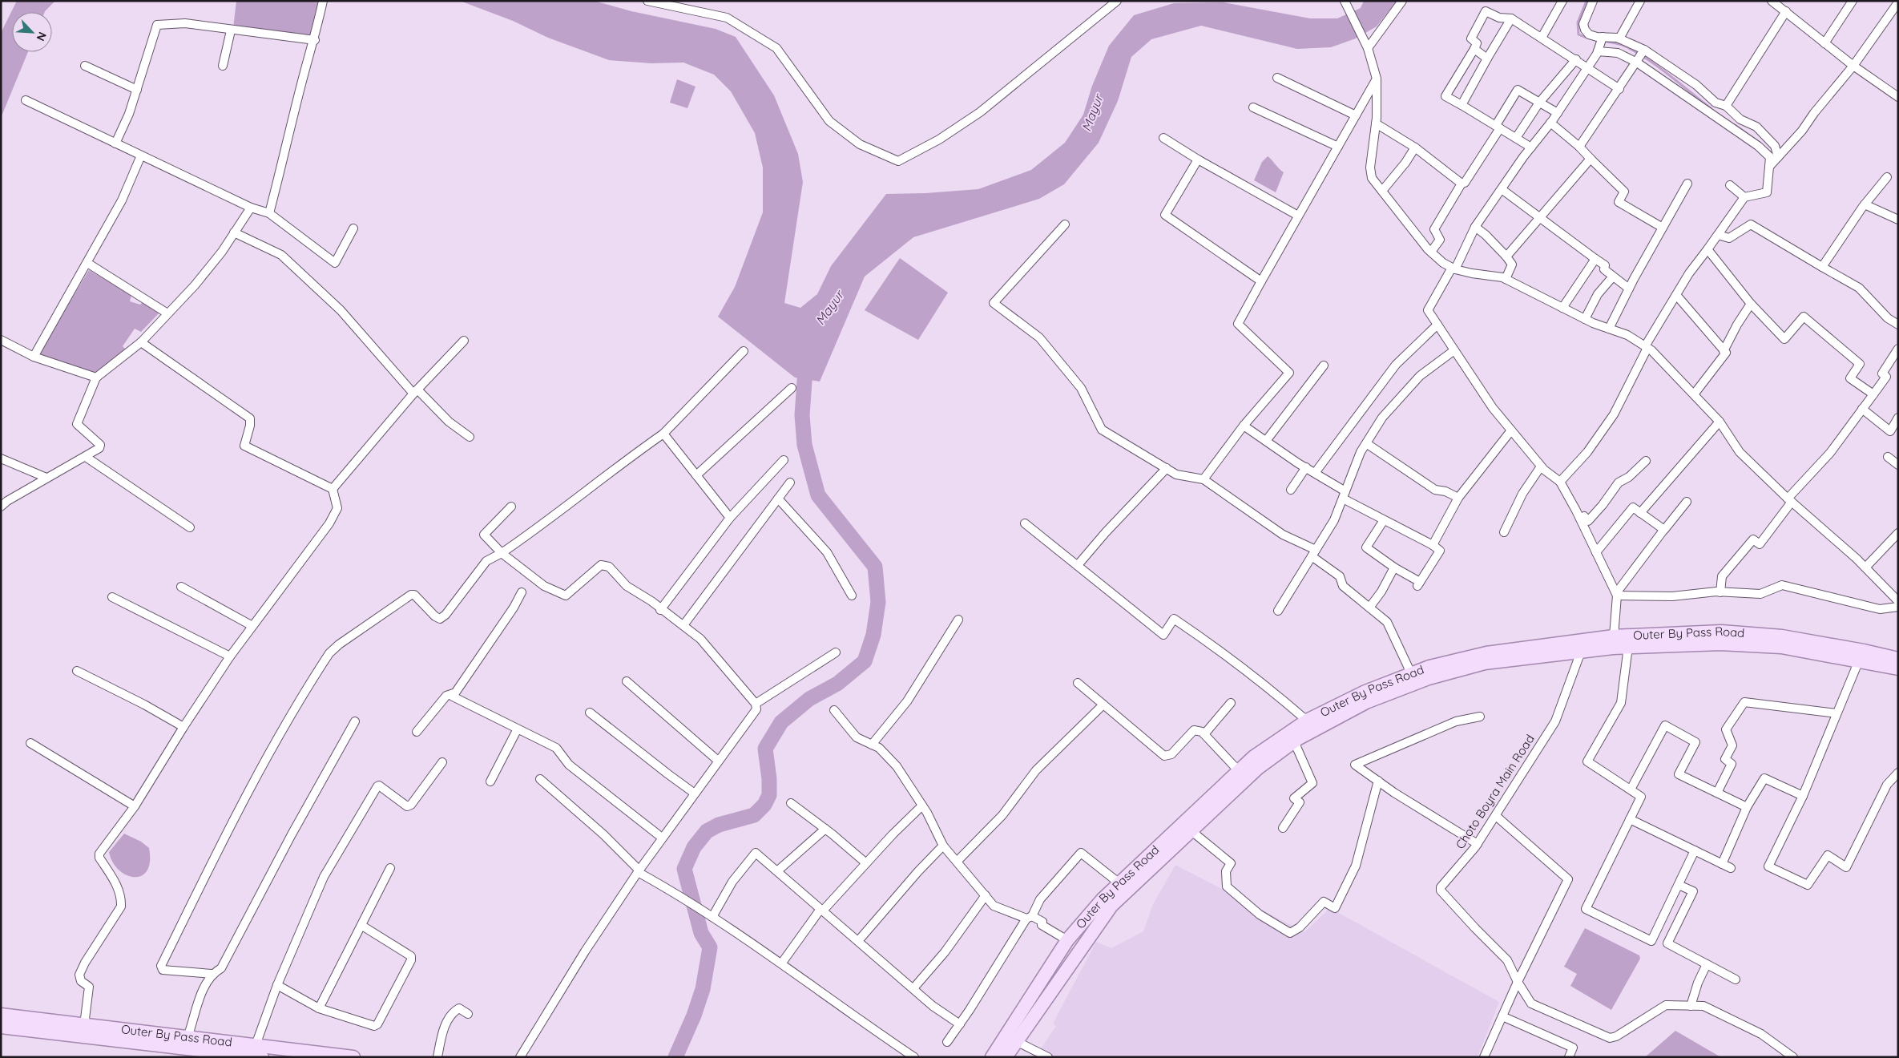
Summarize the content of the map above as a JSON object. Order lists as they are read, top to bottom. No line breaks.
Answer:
{"streets":{"main road":["Outer By Pass Road"],"street":["Choto Boyra Main Road"]},"crossings":[["Outer By Pass Road","Choto Boyra Main Road"]],"water":["Mayur"],"north":"bottom right"}
